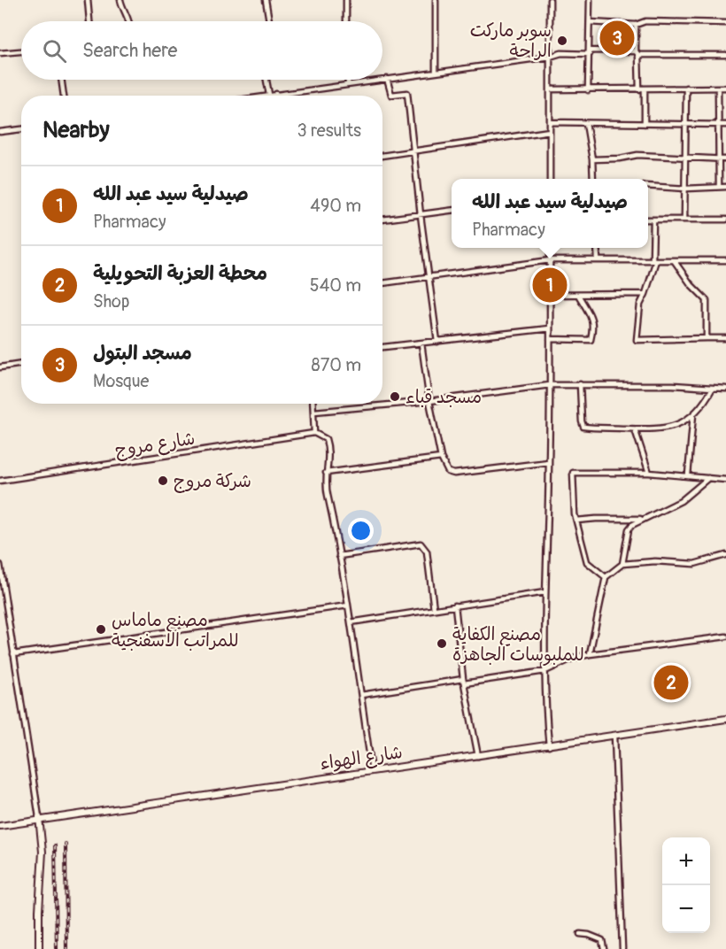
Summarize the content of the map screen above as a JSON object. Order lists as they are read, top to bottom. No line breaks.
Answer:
{"streets":{"street":["شارع مروج","شارع الهواء"]},"places":["سوبر ماركت الراحة","مسجد قباء","شركة مروج","مصنع ماماس للمراتب الاسفنجية","مصنع الكفاية للملبوسات الجاهزة"],"page":{"pins":["3","1","2"],"search":"Search here","heading":["Nearby","3 results"],"list":[{"mark":"1","name":"صيدلية سيد عبد الله","note":"Pharmacy","value":"490 m"},{"mark":"2","name":"محطة العزبة التحويلية","note":"Shop","value":"540 m"},{"mark":"3","name":"مسجد البتول","note":"Mosque","value":"870 m"}],"popup":["صيدلية سيد عبد الله","Pharmacy"],"map_buttons":["+","−"]}}
